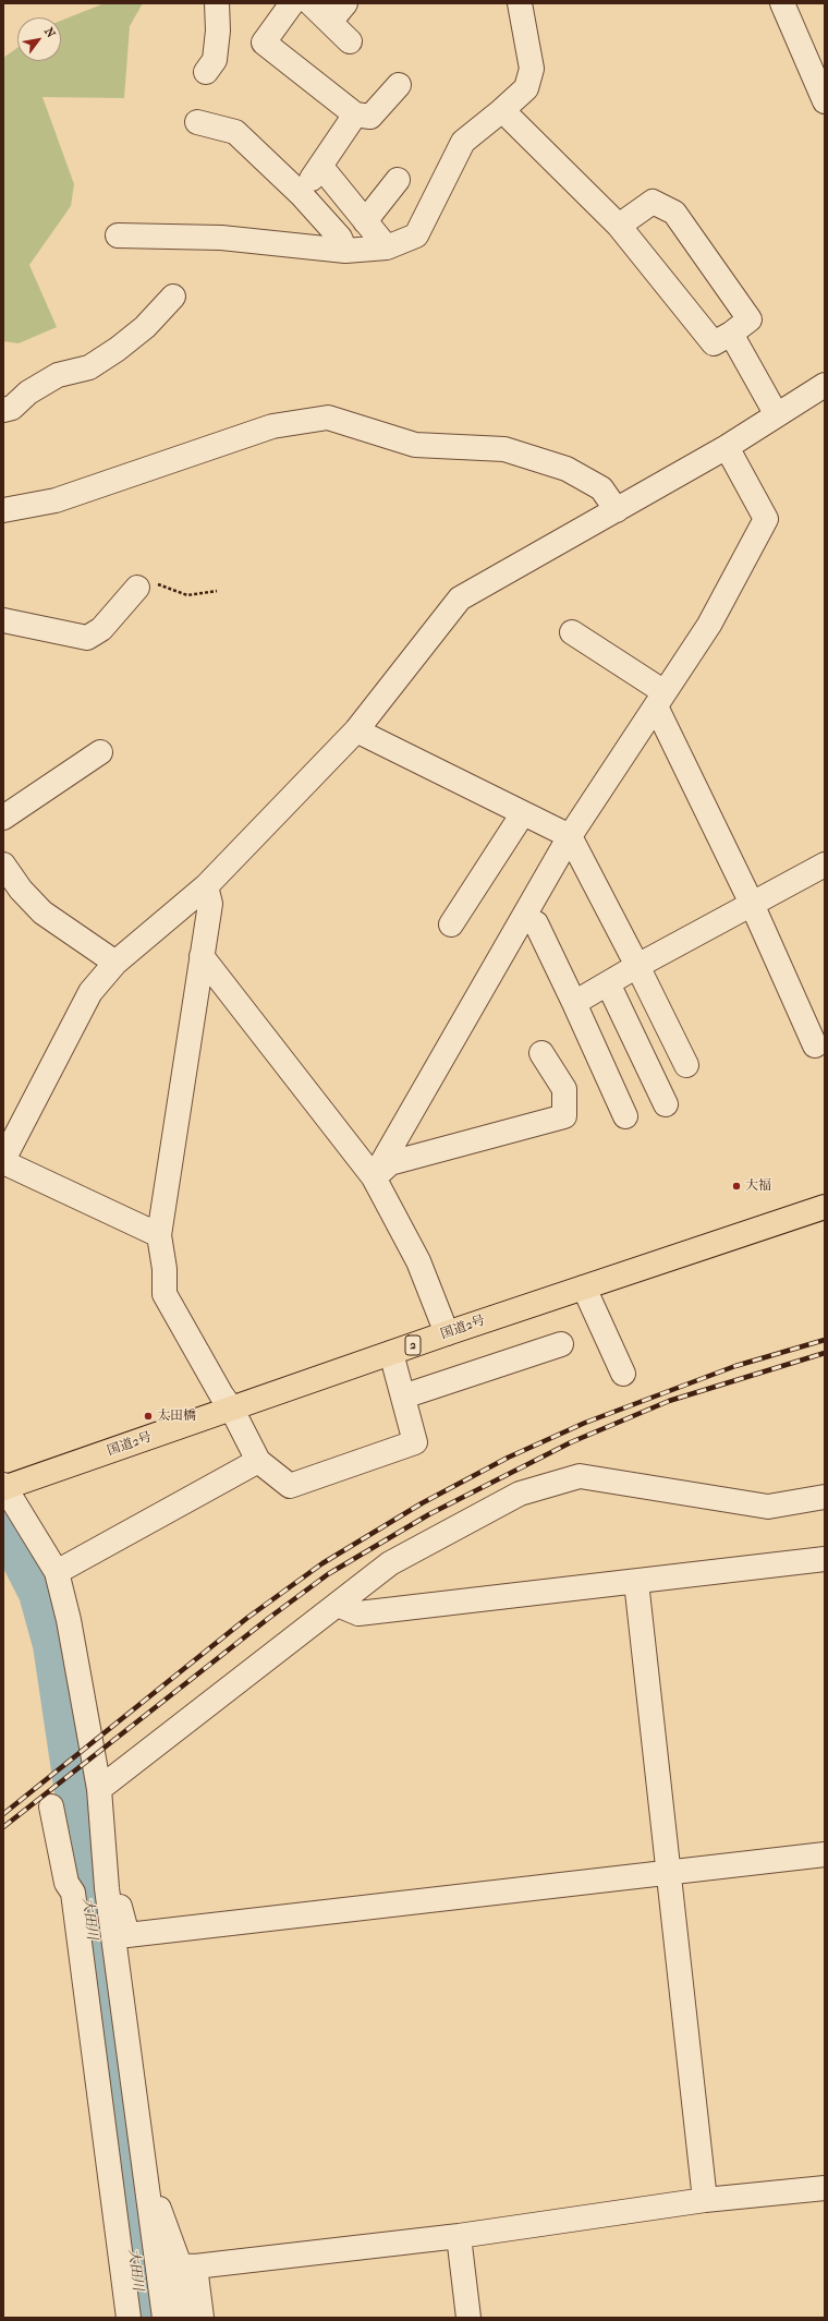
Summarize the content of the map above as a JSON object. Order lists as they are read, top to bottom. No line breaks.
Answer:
{"streets":{"highway":["国道2号","2"]},"water":["大田川"],"places":["大福","太田橋"],"north":"top right"}
